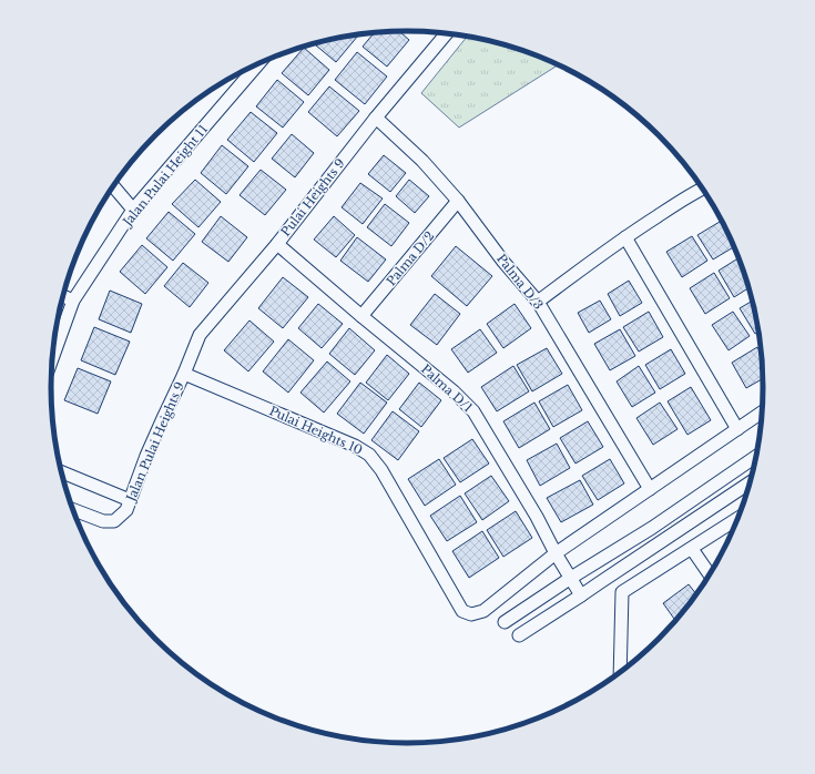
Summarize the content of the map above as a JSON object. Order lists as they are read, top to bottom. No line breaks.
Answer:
{"streets":{"street":["Jalan Pulai Height 11","Pulai Heights 9","Palma D/2","Palma D/3","Palma D/1","Pulai Heights 10","Jalan Pulai Heights 9"]},"crossings":[["Pulai Heights 9","Palma D/3"],["Pulai Heights 9","Palma D/1"],["Pulai Heights 9","Pulai Heights 10"],["Pulai Heights 9","Jalan Pulai Heights 9"],["Palma D/2","Palma D/3"],["Palma D/2","Palma D/1"],["Palma D/1","Pulai Heights 10"],["Pulai Heights 10","Jalan Pulai Heights 9"]]}
